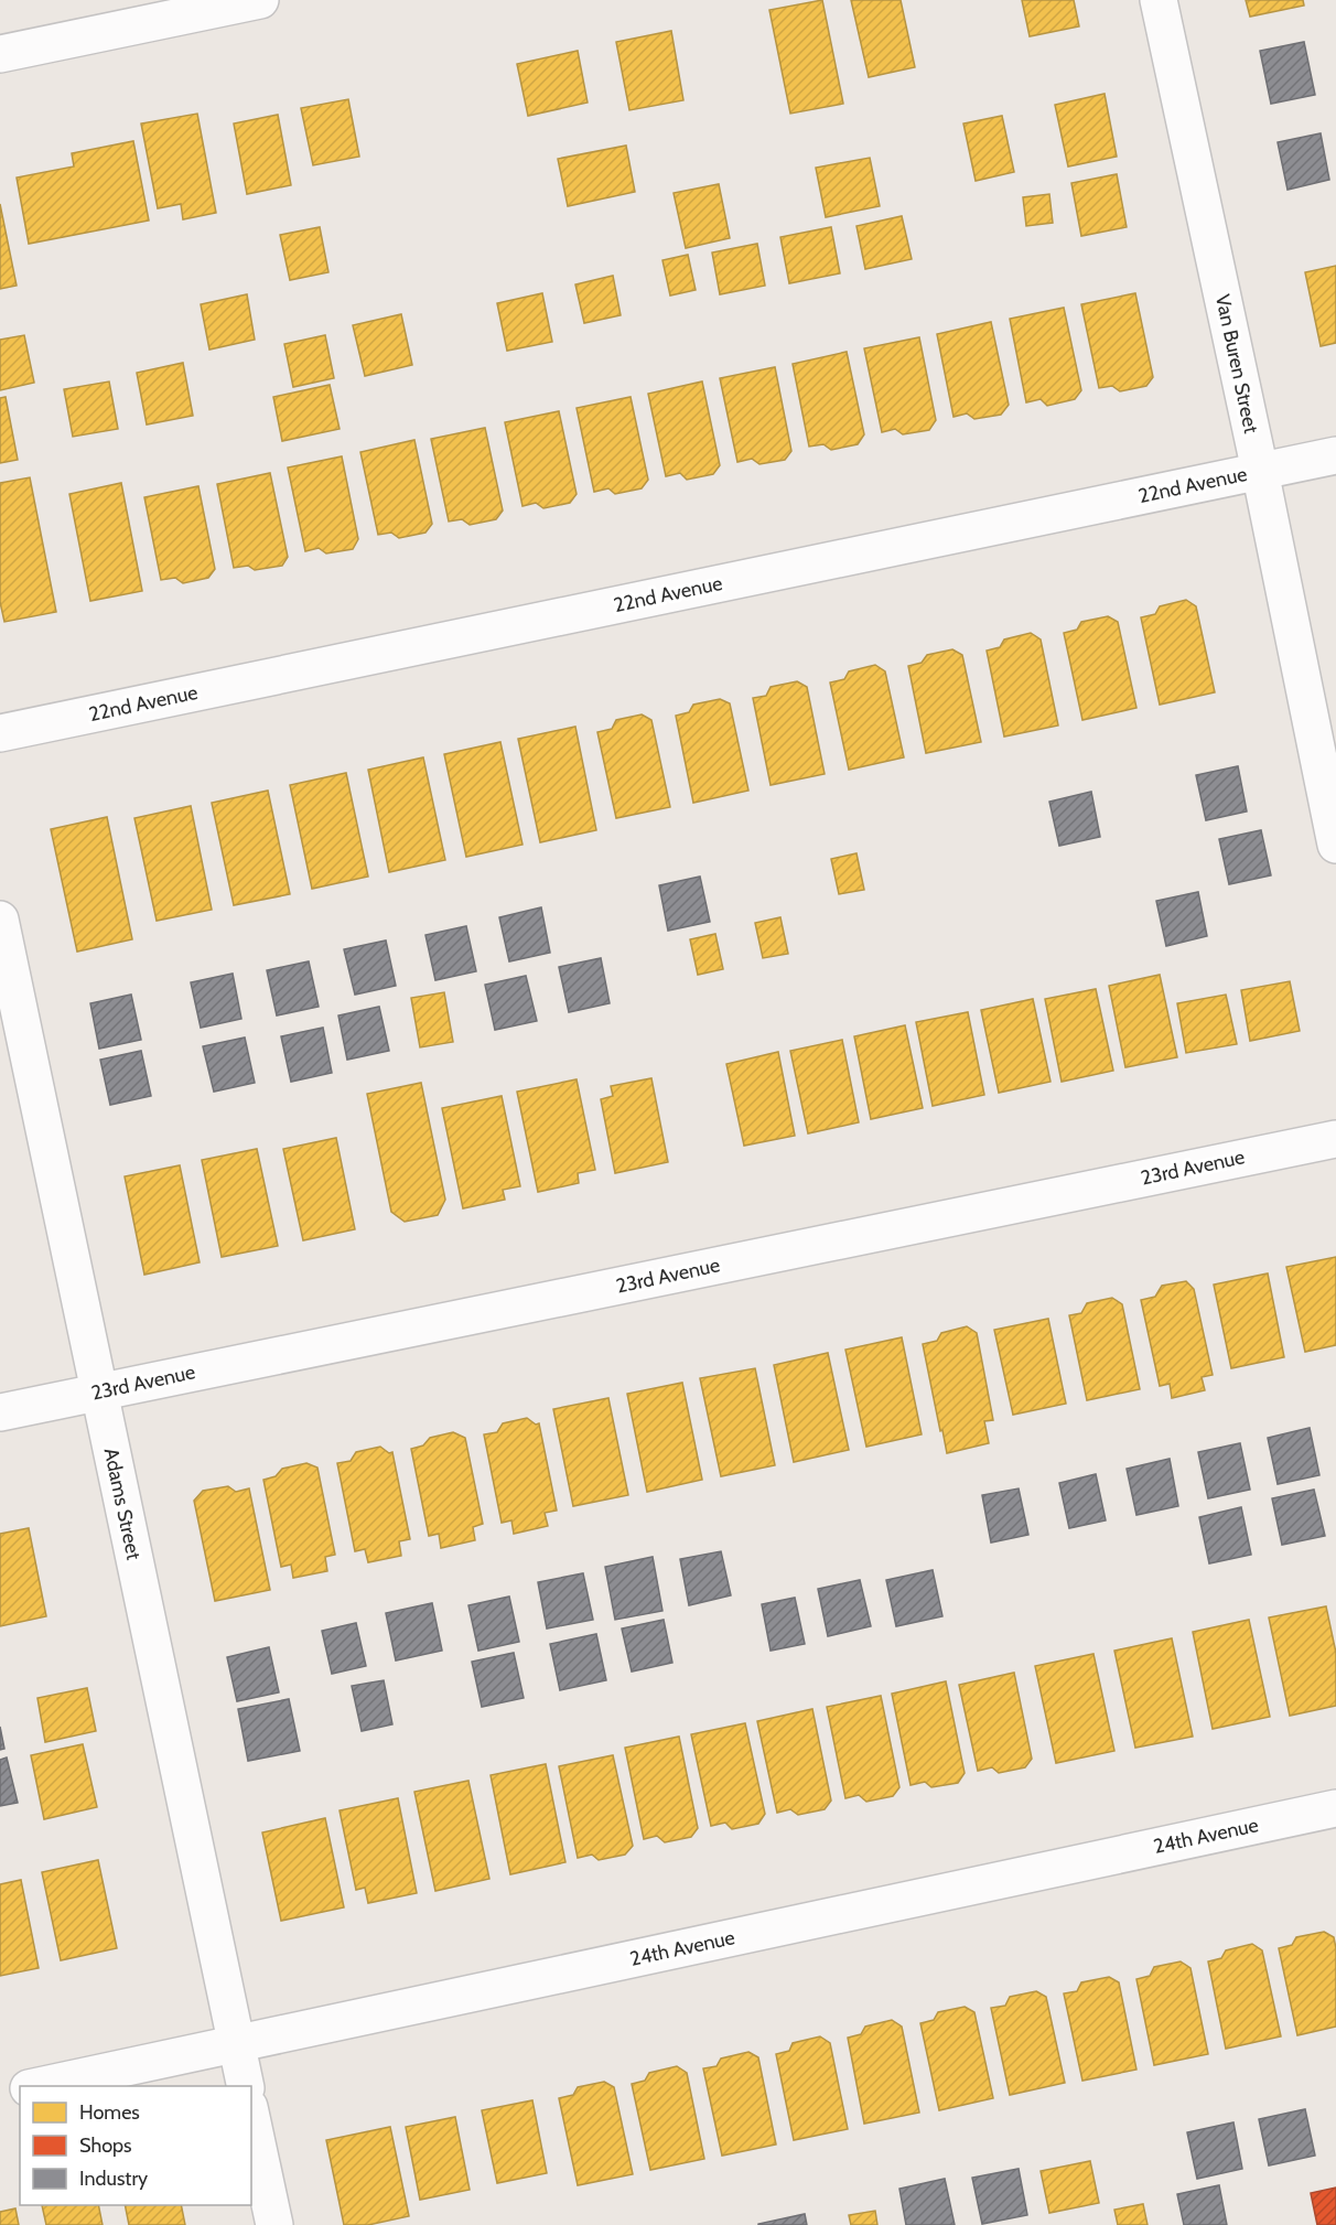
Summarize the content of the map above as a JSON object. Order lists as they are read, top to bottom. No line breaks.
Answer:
{"streets":{"street":["Van Buren Street","22nd Avenue","23rd Avenue","Adams Street","24th Avenue"]},"crossings":[["Van Buren Street","22nd Avenue"],["23rd Avenue","Adams Street"],["Adams Street","24th Avenue"]],"legend":["Homes","Shops","Industry"]}
